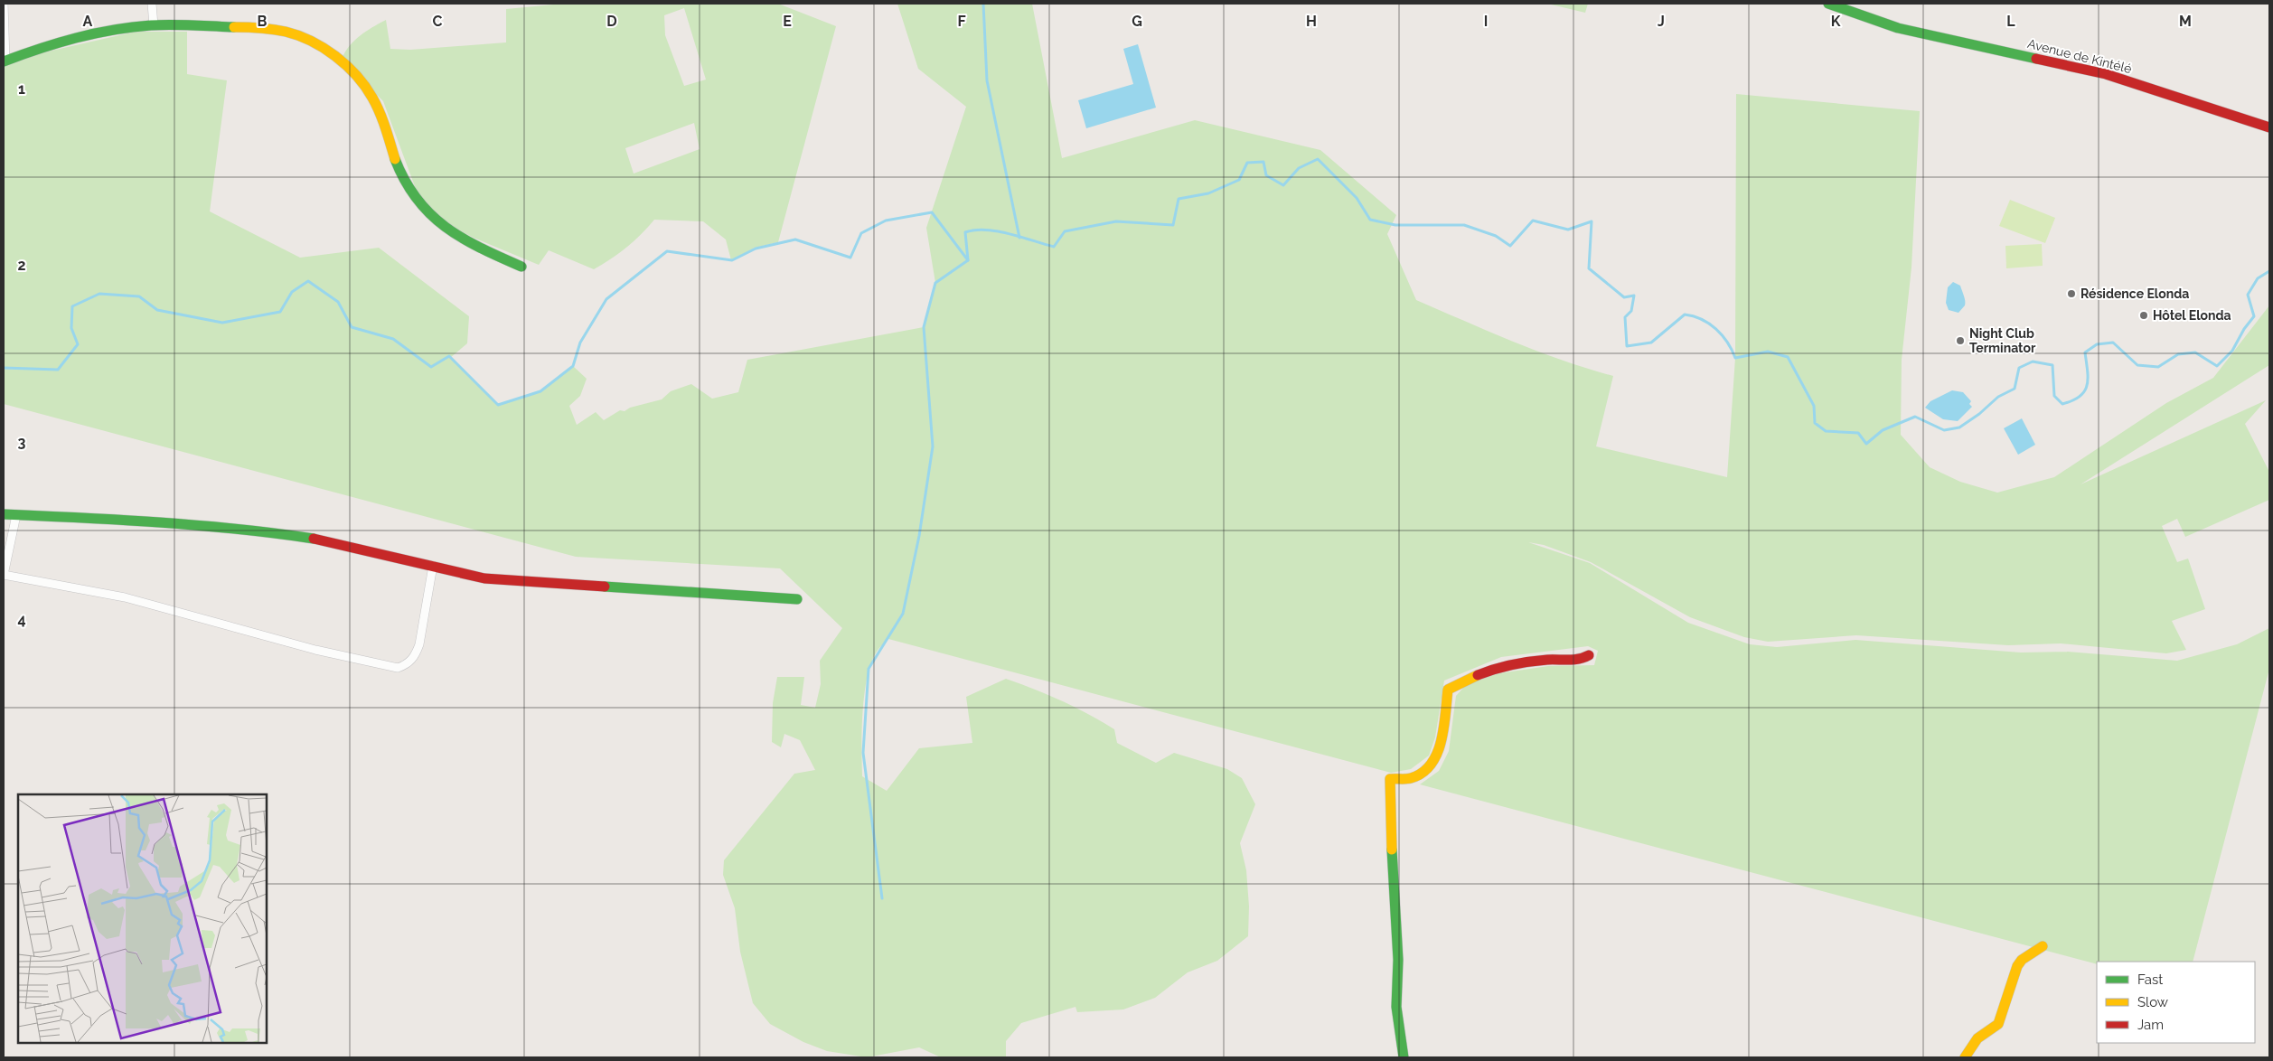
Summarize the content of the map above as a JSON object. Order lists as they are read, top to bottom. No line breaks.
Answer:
{"streets":{"street":["Avenue de Kintélé"]},"places":["Résidence Elonda","Hôtel Elonda","Night Club Terminator"],"legend":["Fast","Slow","Jam"],"grid":{"columns":["A","B","C","D","E","F","G","H","I","J","K","L","M"],"rows":["1","2","3","4"]}}
